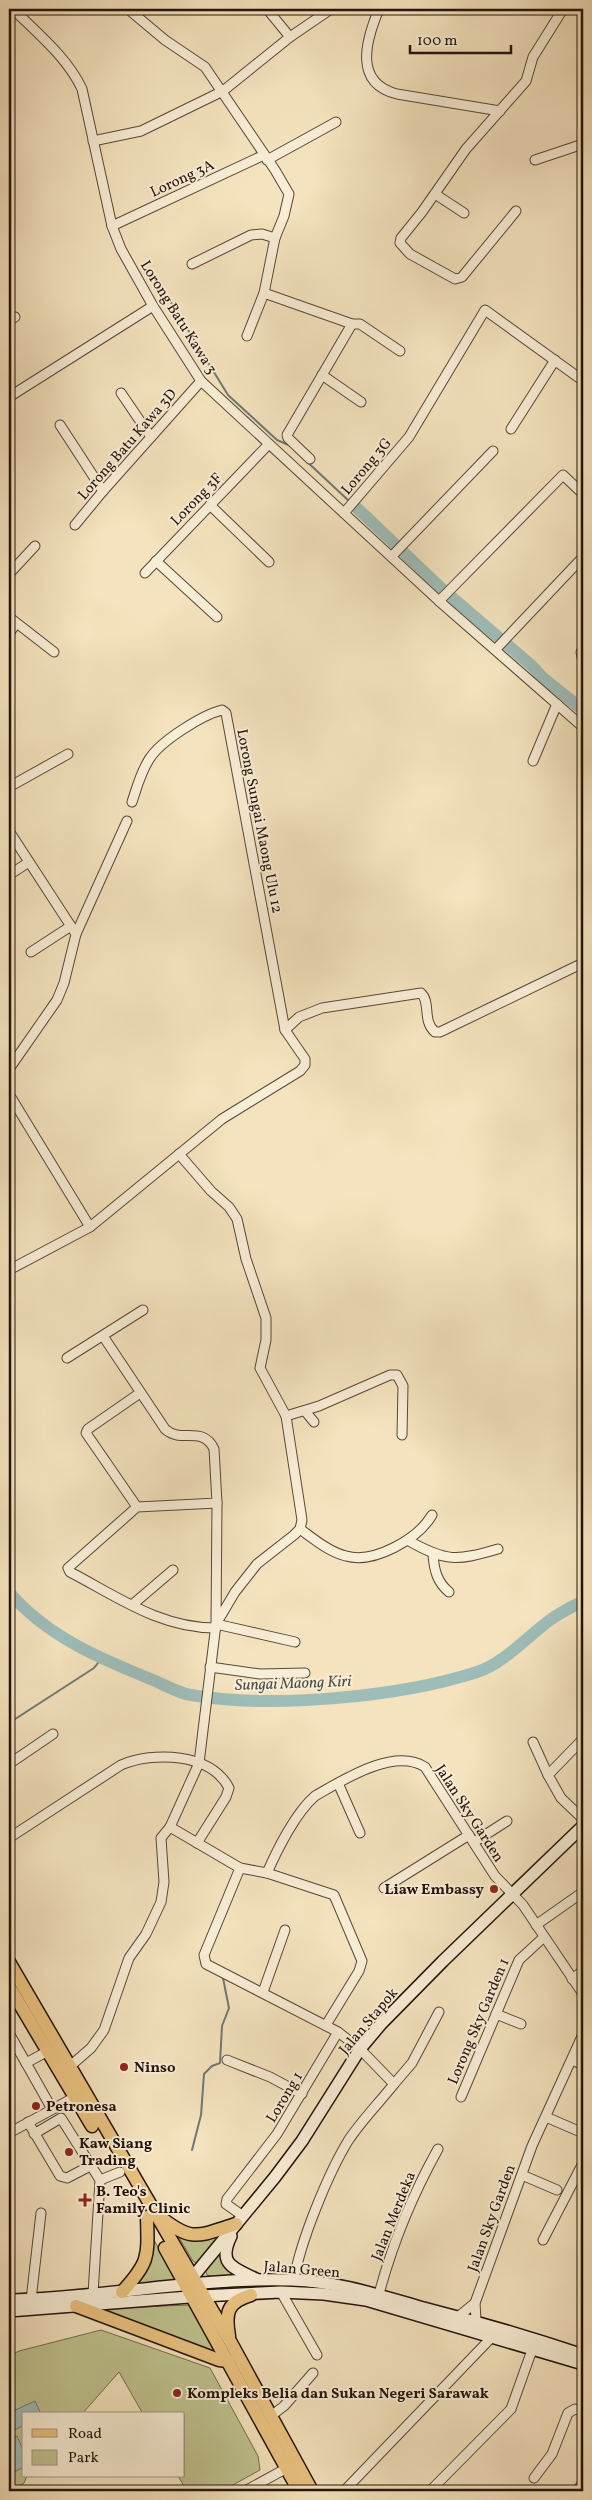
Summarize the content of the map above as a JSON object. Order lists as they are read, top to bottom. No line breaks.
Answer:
{"streets":{"main road":["Jalan Stapok","Jalan Green"],"street":["Lorong 3A","Lorong Batu Kawa 3","Lorong Batu Kawa 3D","Lorong 3G","Lorong 3F","Lorong Sungai Maong Ulu 12","Jalan Sky Garden","Lorong Sky Garden 1","Lorong 1","Jalan Merdeka"]},"crossings":[["Lorong 3A","Lorong Batu Kawa 3"],["Lorong Batu Kawa 3","Lorong Batu Kawa 3D"],["Lorong Batu Kawa 3","Lorong 3G"],["Lorong Batu Kawa 3","Lorong 3F"],["Jalan Sky Garden","Jalan Stapok"],["Jalan Sky Garden","Lorong Sky Garden 1"],["Jalan Sky Garden","Jalan Green"],["Jalan Stapok","Lorong 1"],["Jalan Stapok","Jalan Green"],["Jalan Merdeka","Jalan Green"]],"water":["Sungai Maong Kiri"],"places":{"other":["Liaw Embassy","Ninso","Petronesa","Kaw Siang Trading","Kompleks Belia dan Sukan Negeri Sarawak"],"health":["B. Teo's Family Clinic"]},"legend":["Road","Park"],"scale_bar":"100 m"}
